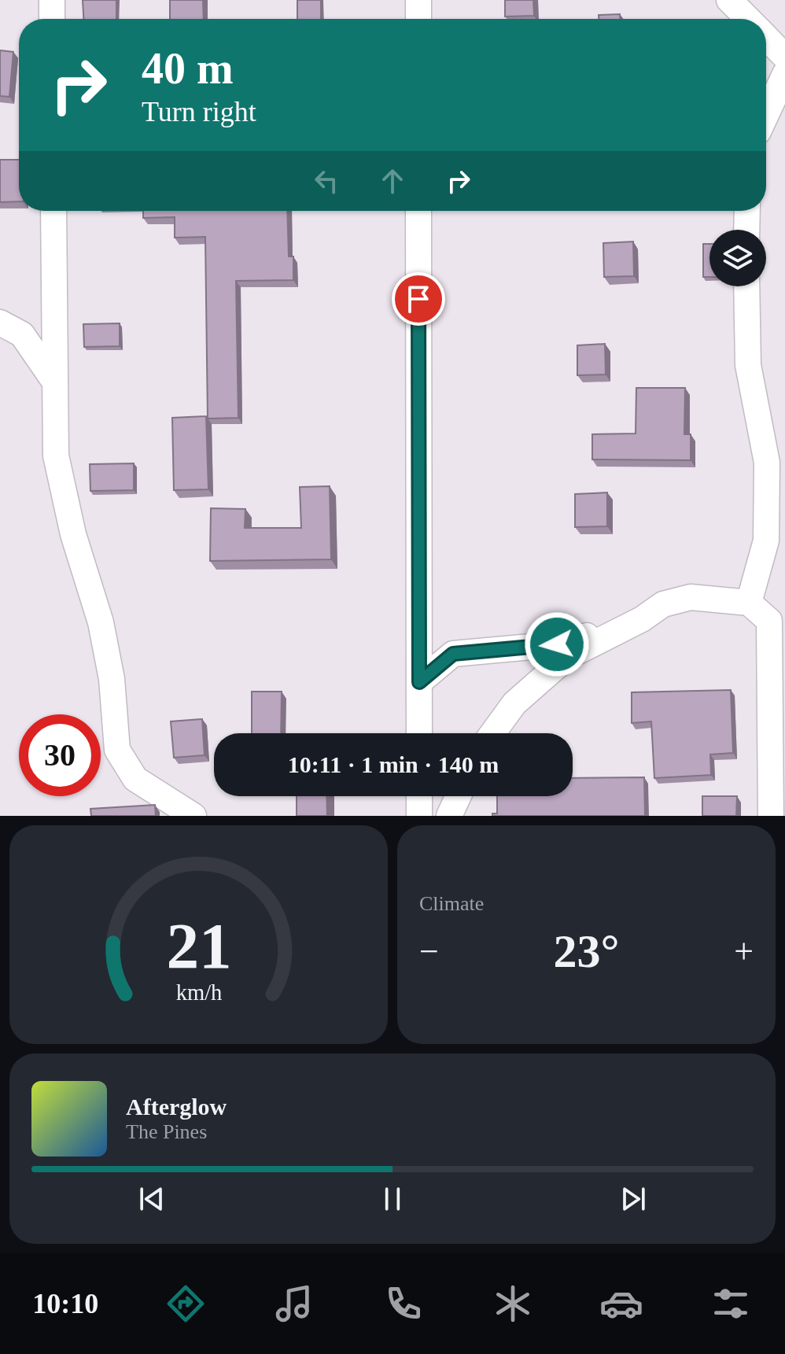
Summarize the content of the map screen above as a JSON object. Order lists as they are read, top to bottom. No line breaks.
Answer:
{"page":{"turn":["40 m","Turn right"],"limit":"30","trip":"10:11 · 1 min · 140 m","tile":"Climate","heat":["−","23°","+"],"song":["Afterglow","The Pines"],"tabs":"10:10","gauge":["21","km/h"]}}
